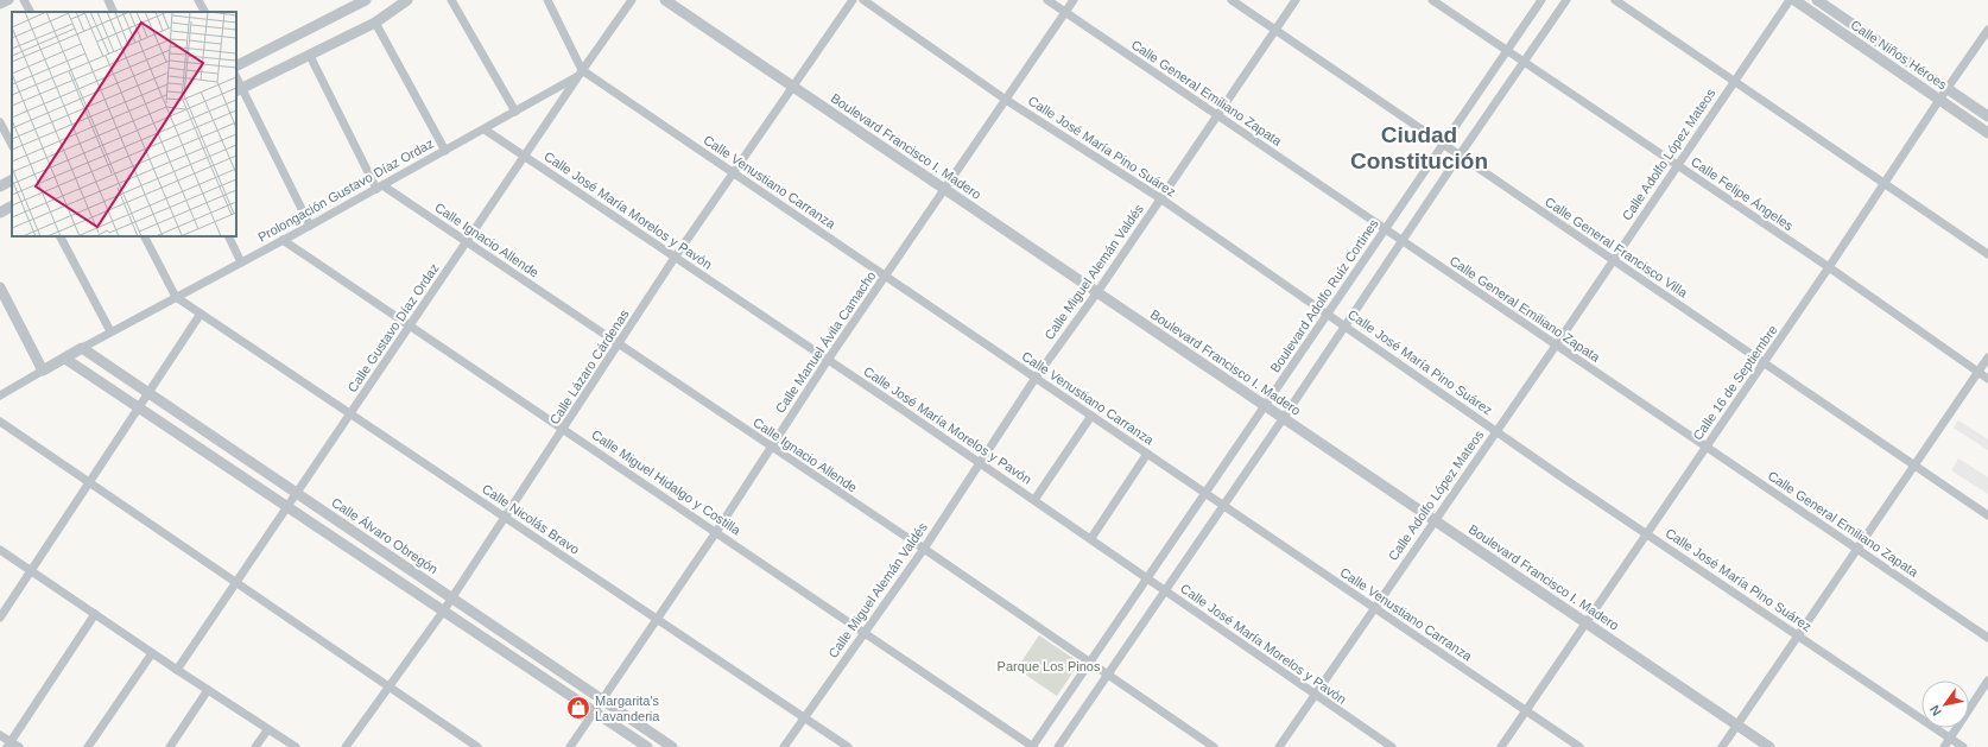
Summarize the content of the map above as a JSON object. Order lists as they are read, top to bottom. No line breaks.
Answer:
{"streets":{"street":["Calle Niños Héroes","Calle General Emiliano Zapata","Boulevard Francisco I. Madero","Calle José María Pino Suárez","Calle Adolfo López Mateos","Calle Venustiano Carranza","Prolongación Gustavo Díaz Ordaz","Calle Felipe Ángeles","Calle José María Morelos y Pavón","Calle Ignacio Allende","Calle General Francisco Villa","Calle Miguel Alemán Valdés","Boulevard Adolfo Ruíz Cortines","Calle Gustavo Díaz Ordaz","Calle Manuel Ávila Camacho","Calle Lázaro Cárdenas","Calle 16 de Septiembre","Calle Miguel Hidalgo y Costilla","Calle Nicolás Bravo","Calle Álvaro Obregón"]},"crossings":[["Calle Niños Héroes","Calle 16 de Septiembre"],["Calle General Emiliano Zapata","Calle Adolfo López Mateos"],["Calle General Emiliano Zapata","Calle Miguel Alemán Valdés"],["Calle General Emiliano Zapata","Boulevard Adolfo Ruíz Cortines"],["Calle General Emiliano Zapata","Calle Manuel Ávila Camacho"],["Calle General Emiliano Zapata","Calle 16 de Septiembre"],["Boulevard Francisco I. Madero","Calle Adolfo López Mateos"],["Boulevard Francisco I. Madero","Calle Miguel Alemán Valdés"],["Boulevard Francisco I. Madero","Boulevard Adolfo Ruíz Cortines"],["Boulevard Francisco I. Madero","Calle Manuel Ávila Camacho"],["Boulevard Francisco I. Madero","Calle Lázaro Cárdenas"],["Boulevard Francisco I. Madero","Calle 16 de Septiembre"],["Calle José María Pino Suárez","Calle Adolfo López Mateos"],["Calle José María Pino Suárez","Calle Miguel Alemán Valdés"],["Calle José María Pino Suárez","Boulevard Adolfo Ruíz Cortines"],["Calle José María Pino Suárez","Calle Manuel Ávila Camacho"],["Calle José María Pino Suárez","Calle 16 de Septiembre"],["Calle Adolfo López Mateos","Calle Venustiano Carranza"],["Calle Adolfo López Mateos","Calle Felipe Ángeles"],["Calle Adolfo López Mateos","Calle José María Morelos y Pavón"],["Calle Adolfo López Mateos","Calle General Francisco Villa"],["Calle Venustiano Carranza","Prolongación Gustavo Díaz Ordaz"],["Calle Venustiano Carranza","Calle Miguel Alemán Valdés"],["Calle Venustiano Carranza","Boulevard Adolfo Ruíz Cortines"],["Calle Venustiano Carranza","Calle Gustavo Díaz Ordaz"],["Calle Venustiano Carranza","Calle Manuel Ávila Camacho"],["Calle Venustiano Carranza","Calle Lázaro Cárdenas"],["Calle Venustiano Carranza","Calle 16 de Septiembre"],["Prolongación Gustavo Díaz Ordaz","Calle José María Morelos y Pavón"],["Prolongación Gustavo Díaz Ordaz","Calle Ignacio Allende"],["Prolongación Gustavo Díaz Ordaz","Calle Gustavo Díaz Ordaz"],["Prolongación Gustavo Díaz Ordaz","Calle Miguel Hidalgo y Costilla"],["Prolongación Gustavo Díaz Ordaz","Calle Nicolás Bravo"],["Prolongación Gustavo Díaz Ordaz","Calle Álvaro Obregón"],["Calle Felipe Ángeles","Boulevard Adolfo Ruíz Cortines"],["Calle Felipe Ángeles","Calle 16 de Septiembre"],["Calle José María Morelos y Pavón","Calle Miguel Alemán Valdés"],["Calle José María Morelos y Pavón","Boulevard Adolfo Ruíz Cortines"],["Calle José María Morelos y Pavón","Calle Gustavo Díaz Ordaz"],["Calle José María Morelos y Pavón","Calle Manuel Ávila Camacho"],["Calle José María Morelos y Pavón","Calle Lázaro Cárdenas"],["Calle Ignacio Allende","Calle Miguel Alemán Valdés"],["Calle Ignacio Allende","Boulevard Adolfo Ruíz Cortines"],["Calle Ignacio Allende","Calle Gustavo Díaz Ordaz"],["Calle Ignacio Allende","Calle Manuel Ávila Camacho"],["Calle Ignacio Allende","Calle Lázaro Cárdenas"],["Calle General Francisco Villa","Calle Miguel Alemán Valdés"],["Calle General Francisco Villa","Boulevard Adolfo Ruíz Cortines"],["Calle General Francisco Villa","Calle 16 de Septiembre"],["Calle Miguel Alemán Valdés","Calle Miguel Hidalgo y Costilla"],["Calle Miguel Alemán Valdés","Calle Nicolás Bravo"],["Boulevard Adolfo Ruíz Cortines","Calle Miguel Hidalgo y Costilla"],["Calle Gustavo Díaz Ordaz","Calle Miguel Hidalgo y Costilla"],["Calle Gustavo Díaz Ordaz","Calle Nicolás Bravo"],["Calle Gustavo Díaz Ordaz","Calle Álvaro Obregón"],["Calle Manuel Ávila Camacho","Calle Miguel Hidalgo y Costilla"],["Calle Manuel Ávila Camacho","Calle Nicolás Bravo"],["Calle Manuel Ávila Camacho","Calle Álvaro Obregón"],["Calle Lázaro Cárdenas","Calle Miguel Hidalgo y Costilla"],["Calle Lázaro Cárdenas","Calle Nicolás Bravo"],["Calle Lázaro Cárdenas","Calle Álvaro Obregón"]],"districts":["Ciudad Constitución"],"parks":["Parque Los Pinos"],"places":{"shop":["Margarita's Lavanderia"]},"north":"bottom left"}
